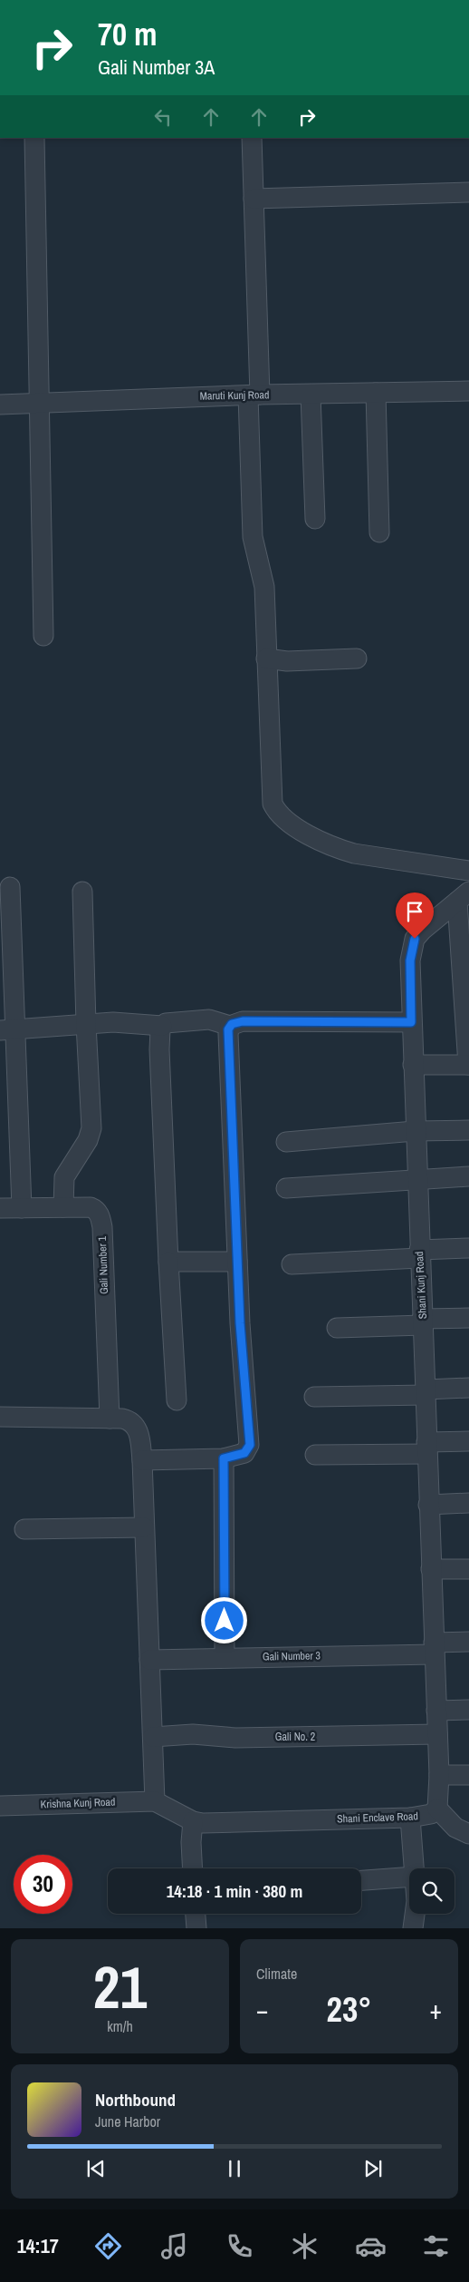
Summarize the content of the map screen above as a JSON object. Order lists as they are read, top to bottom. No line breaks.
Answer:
{"streets":{"street":["Maruti Kunj Road","Gali Number 1","Shani Kunj Road","Gali Number 3","Gali No. 2","Krishna Kunj Road","Shani Enclave Road"]},"crossings":[["Shani Kunj Road","Gali Number 3"],["Krishna Kunj Road","Shani Enclave Road"]],"page":{"turn":["70 m","Gali Number 3A"],"limit":"30","trip":"14:18 · 1 min · 380 m","tile":[["21","km/h"],"Climate"],"heat":["−","23°","+"],"song":["Northbound","June Harbor"],"tabs":"14:17"}}
